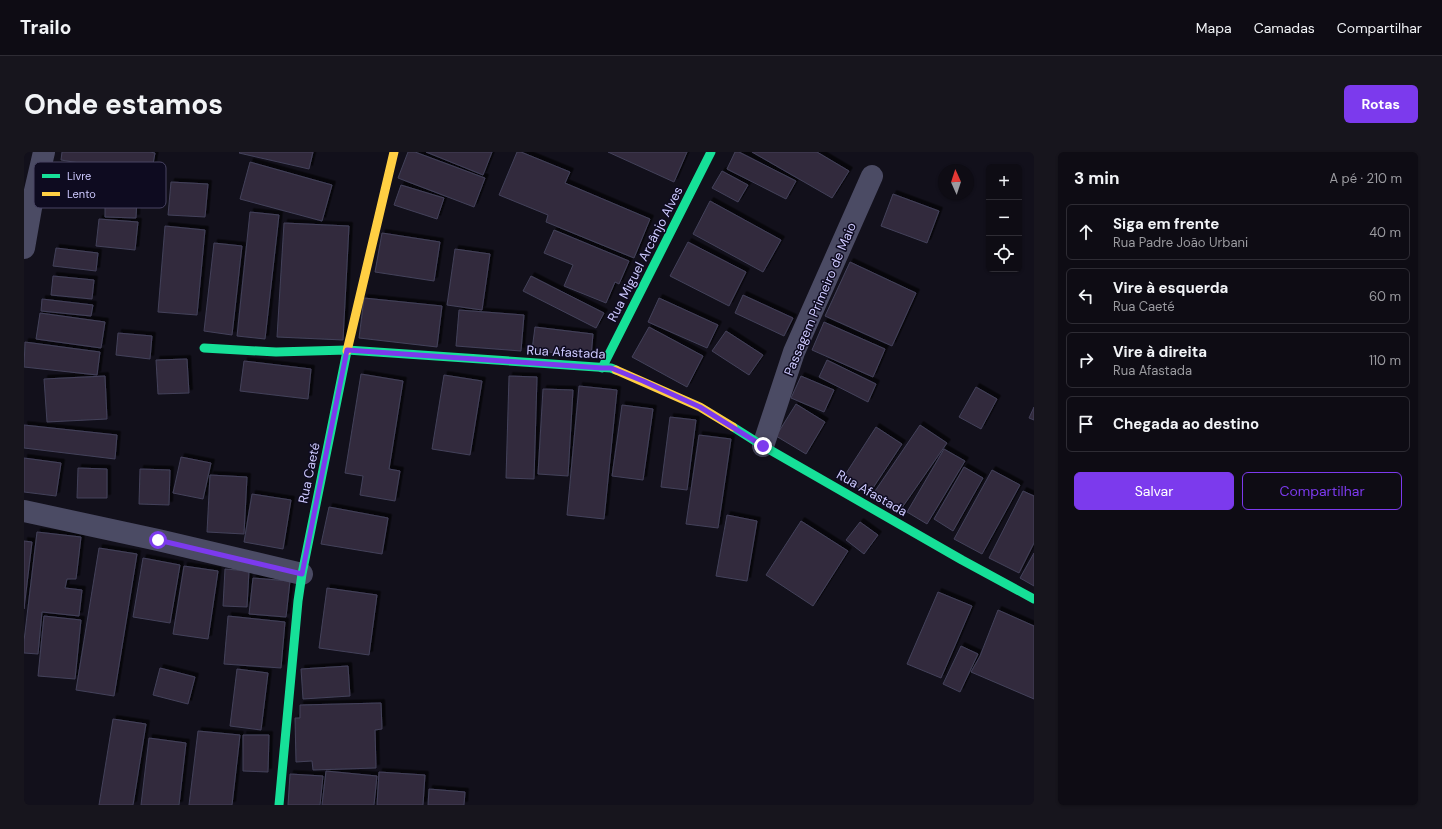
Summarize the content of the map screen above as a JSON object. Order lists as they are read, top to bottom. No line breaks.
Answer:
{"streets":{"street":["Rua Miguel Arcânjo Alves","Passagem Primeiro de Maio","Rua Afastada","Rua Caeté"]},"crossings":[["Rua Miguel Arcânjo Alves","Rua Afastada"],["Passagem Primeiro de Maio","Rua Afastada"],["Rua Afastada","Rua Caeté"]],"legend":["Livre","Lento"],"north":"top","page":{"header":"Trailo","nav":["Mapa","Camadas","Compartilhar"],"buttons":["Rotas",["Salvar","Compartilhar"]],"title":"Onde estamos","heading":["3 min","A pé · 210 m"],"map_buttons":["+","−"],"list":[["Siga em frente","Rua Padre João Urbani","40 m"],["Vire à esquerda","Rua Caeté","60 m"],["Vire à direita","Rua Afastada","110 m"],"Chegada ao destino"]}}
